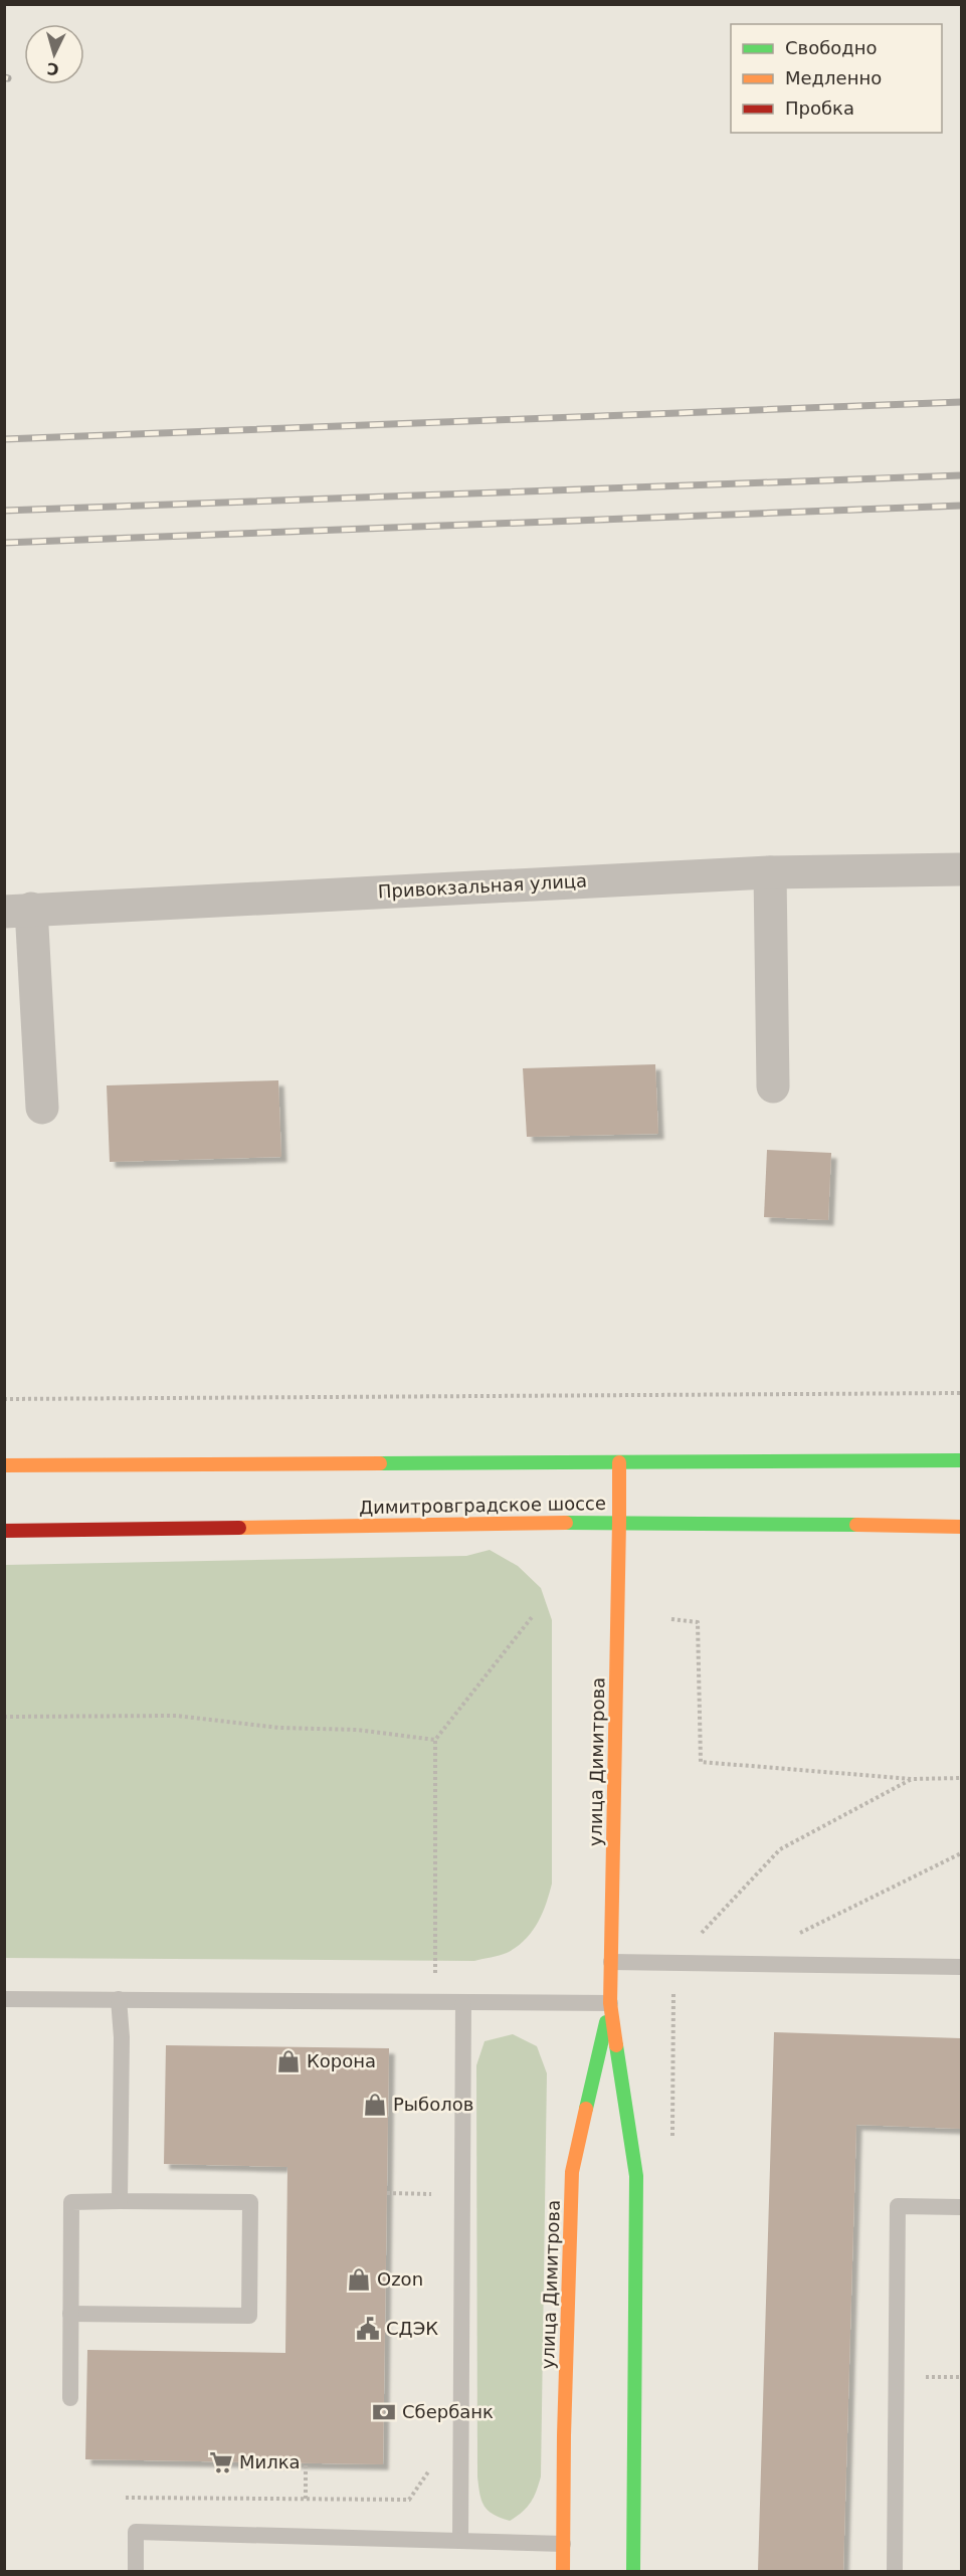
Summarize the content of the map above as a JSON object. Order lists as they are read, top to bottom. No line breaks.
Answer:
{"streets":{"main road":["Димитровградское шоссе","улица Димитрова"],"street":["Привокзальная улица"]},"crossings":[["Димитровградское шоссе","улица Димитрова"]],"places":{"shop":["Корона","Рыболов","Ozon"],"public building":["СДЭК"],"bank":["Сбербанк"],"supermarket":["Милка"]},"legend":["Свободно","Медленно","Пробка"],"north":"bottom"}
